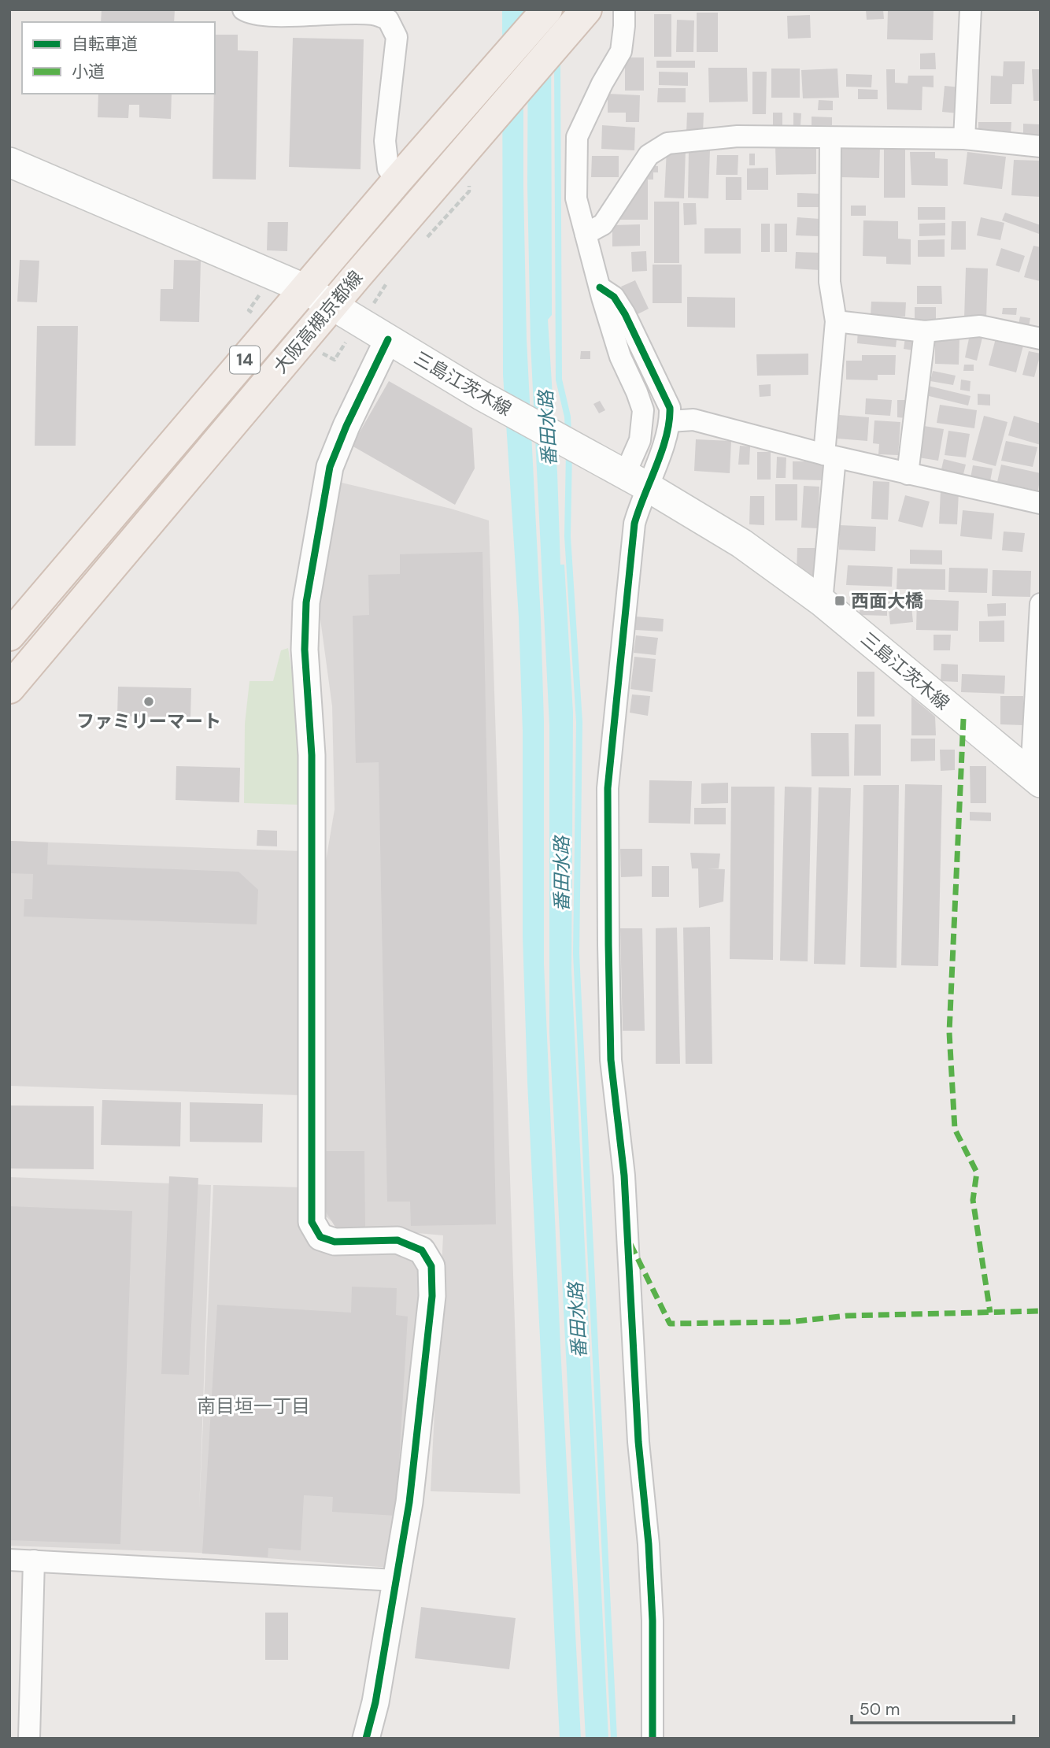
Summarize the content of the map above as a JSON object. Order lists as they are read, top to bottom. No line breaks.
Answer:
{"streets":{"main road":["大阪高槻京都線","14","三島江茨木線"]},"crossings":[["大阪高槻京都線","三島江茨木線"]],"districts":["南目垣一丁目"],"water":["番田水路"],"places":{"transit":["西面大橋"],"other":["ファミリーマート"]},"legend":["自転車道","小道"],"scale_bar":"50 m"}
